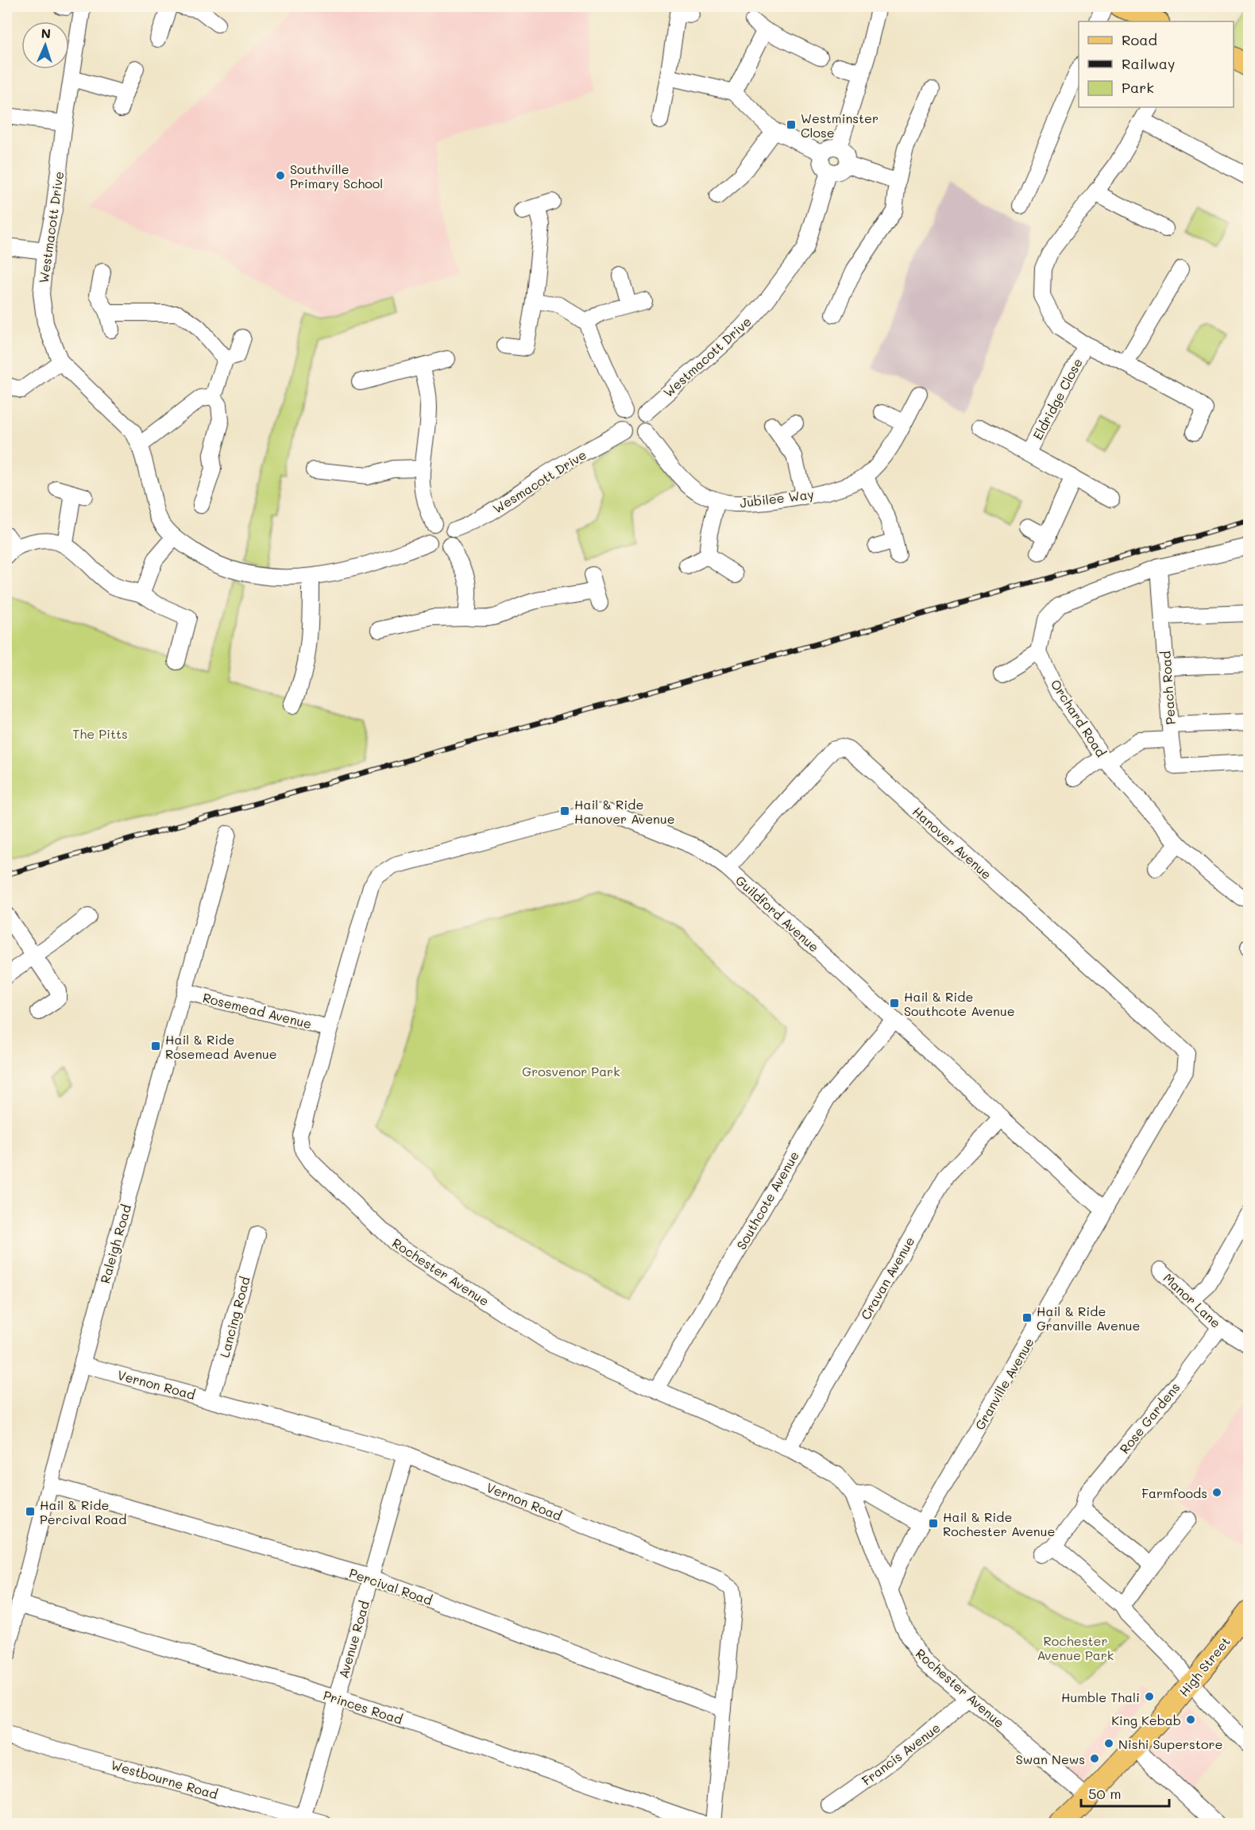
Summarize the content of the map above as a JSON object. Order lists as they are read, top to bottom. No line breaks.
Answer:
{"streets":{"main road":["High Street"],"street":["Westmacott Drive","Eldridge Close","Wesmacott Drive","Jubilee Way","Peach Road","Orchard Road","Hanover Avenue","Guildford Avenue","Rosemead Avenue","Southcote Avenue","Raleigh Road","Rochester Avenue","Cravan Avenue","Manor Lane","Lancing Road","Granville Avenue","Vernon Road","Rose Gardens","Percival Road","Avenue Road","Princes Road","Francis Avenue","Westbourne Road"]},"crossings":[["Westmacott Drive","Wesmacott Drive"],["Westmacott Drive","Jubilee Way"],["Wesmacott Drive","Jubilee Way"],["Peach Road","Orchard Road"],["Hanover Avenue","Guildford Avenue"],["Hanover Avenue","Granville Avenue"],["Guildford Avenue","Southcote Avenue"],["Guildford Avenue","Rochester Avenue"],["Guildford Avenue","Cravan Avenue"],["Guildford Avenue","Granville Avenue"],["Rosemead Avenue","Raleigh Road"],["Rosemead Avenue","Rochester Avenue"],["Southcote Avenue","Rochester Avenue"],["Raleigh Road","Vernon Road"],["Raleigh Road","Percival Road"],["Raleigh Road","Princes Road"],["Rochester Avenue","Cravan Avenue"],["Rochester Avenue","Granville Avenue"],["Rochester Avenue","High Street"],["Rochester Avenue","Francis Avenue"],["Manor Lane","Rose Gardens"],["Lancing Road","Vernon Road"],["Vernon Road","Percival Road"],["Vernon Road","Avenue Road"],["Rose Gardens","High Street"],["Percival Road","Avenue Road"],["Avenue Road","Princes Road"],["Avenue Road","Westbourne Road"]],"parks":["The Pitts","Grosvenor Park","Rochester Avenue Park"],"places":{"transit":["Westminster Close","Hail & Ride Hanover Avenue","Hail & Ride Southcote Avenue","Hail & Ride Rosemead Avenue","Hail & Ride Granville Avenue","Hail & Ride Percival Road","Hail & Ride Rochester Avenue"],"other":["Southville Primary School","Farmfoods","Humble Thali","King Kebab","Nishi Superstore","Swan News"]},"legend":["Road","Railway","Park"],"scale_bar":"50 m","north":"top"}
